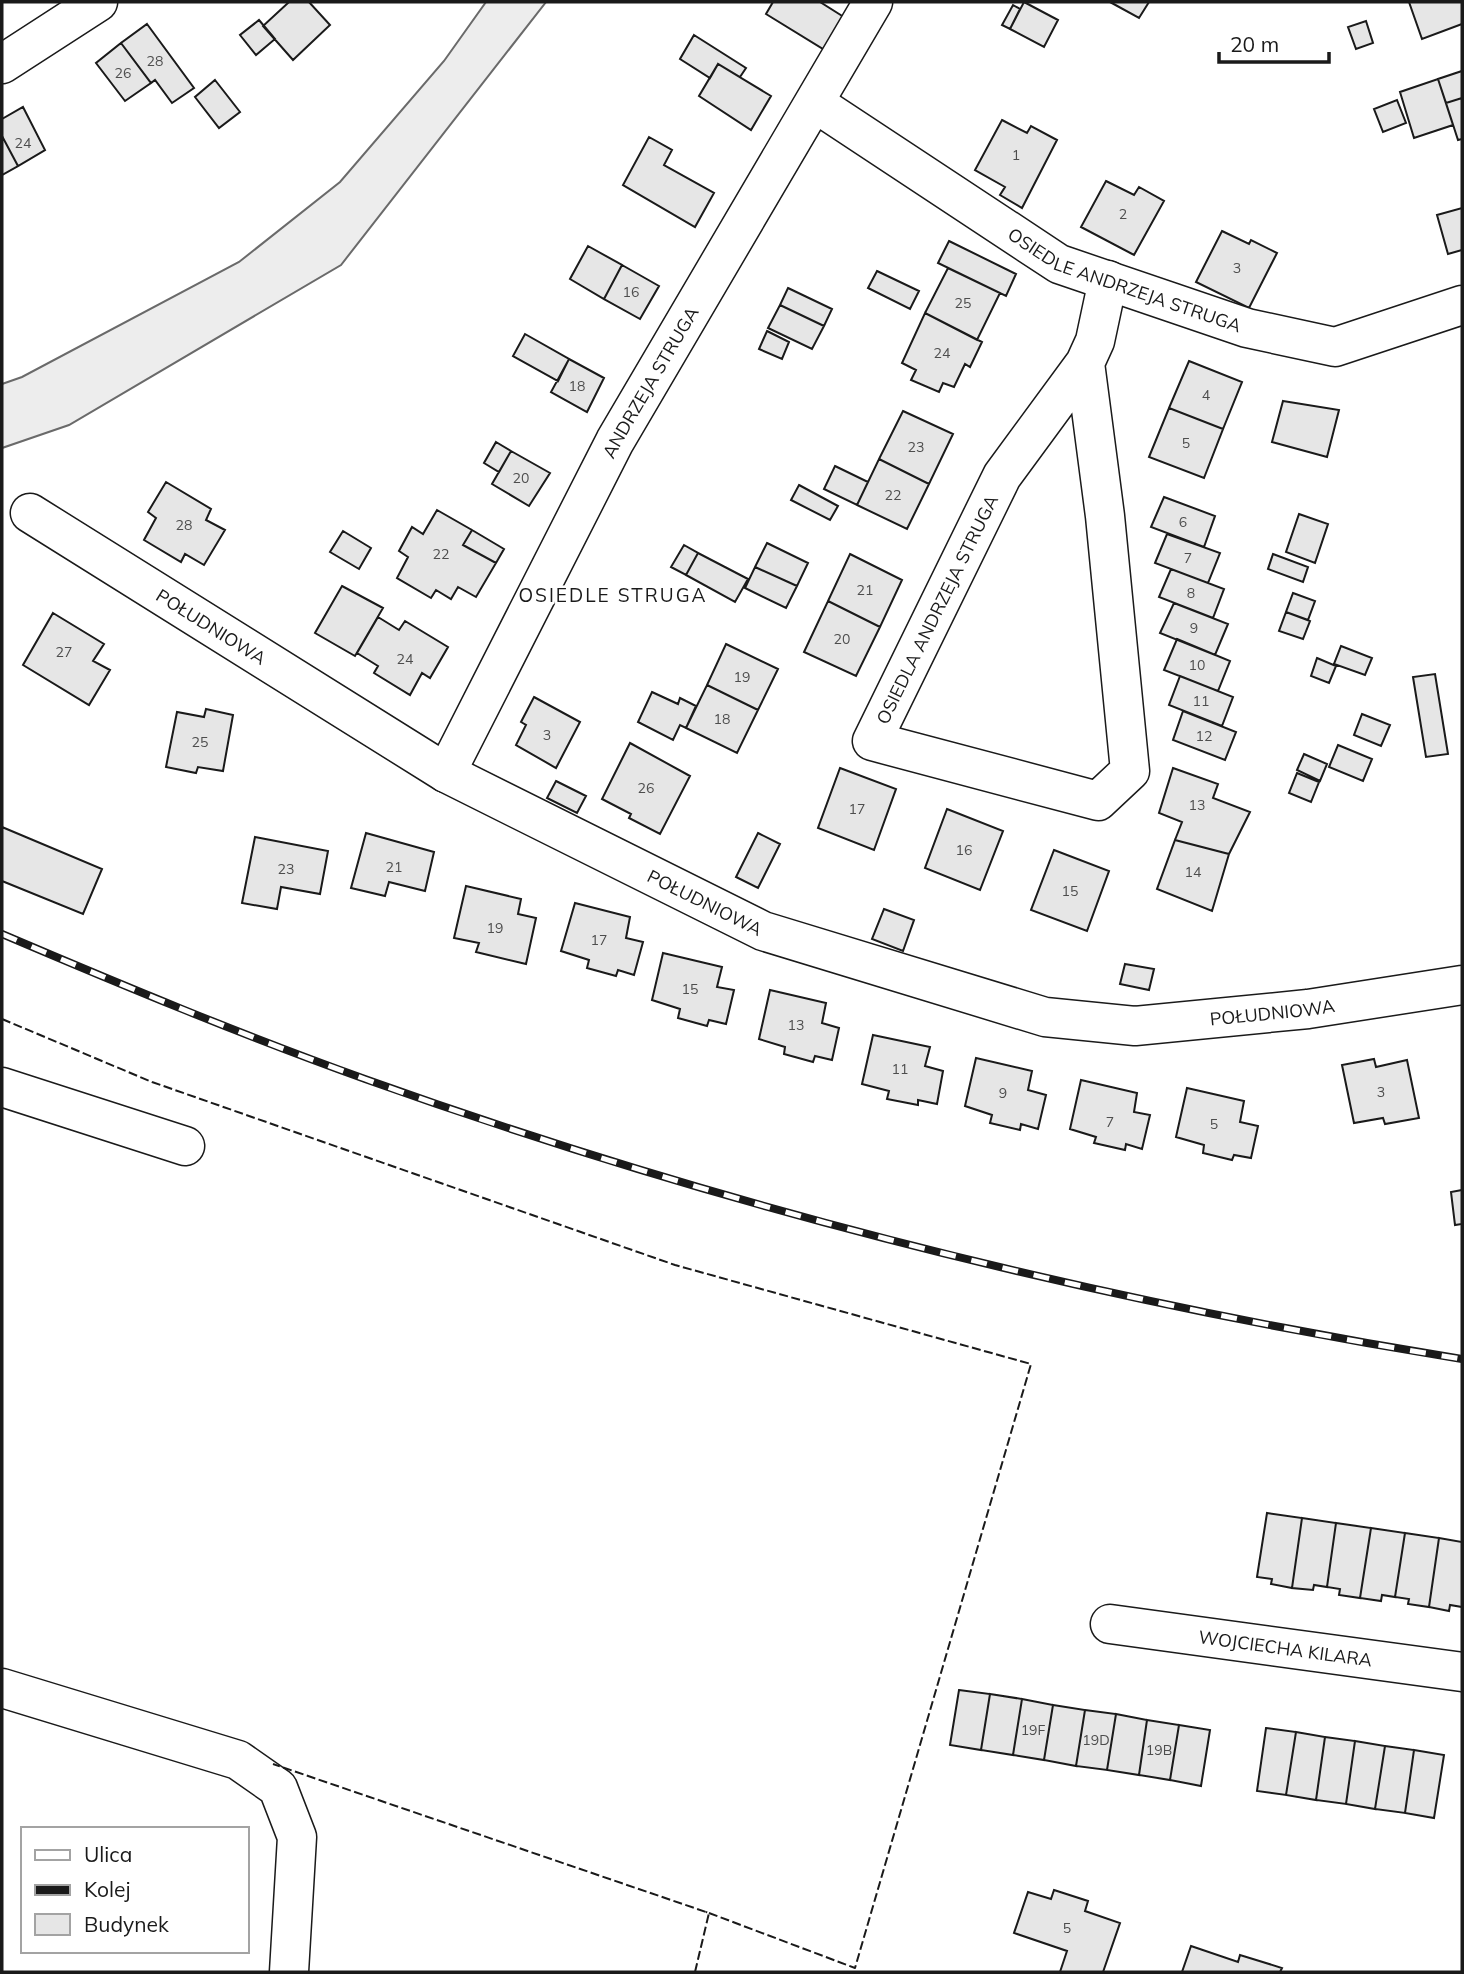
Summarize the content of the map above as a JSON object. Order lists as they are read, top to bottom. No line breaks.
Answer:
{"streets":{"street":["OSIEDLE ANDRZEJA STRUGA","ANDRZEJA STRUGA","OSIEDLA ANDRZEJA STRUGA","POŁUDNIOWA","WOJCIECHA KILARA"]},"crossings":[["OSIEDLE ANDRZEJA STRUGA","ANDRZEJA STRUGA"],["OSIEDLE ANDRZEJA STRUGA","OSIEDLA ANDRZEJA STRUGA"],["ANDRZEJA STRUGA","POŁUDNIOWA"]],"districts":["OSIEDLE STRUGA"],"house_numbers":["28","26","24","1","2","3","16","25","24","18","4","5","23","20","22","6","28","22","7","21","8","9","20","27","24","10","19","11","18","3","12","25","26","13","17","16","21","23","14","15","19","17","15","13","11","3","9","7","5","19F","19D","19B","5"],"legend":["Ulica","Kolej","Budynek"],"scale_bar":"20 m"}
